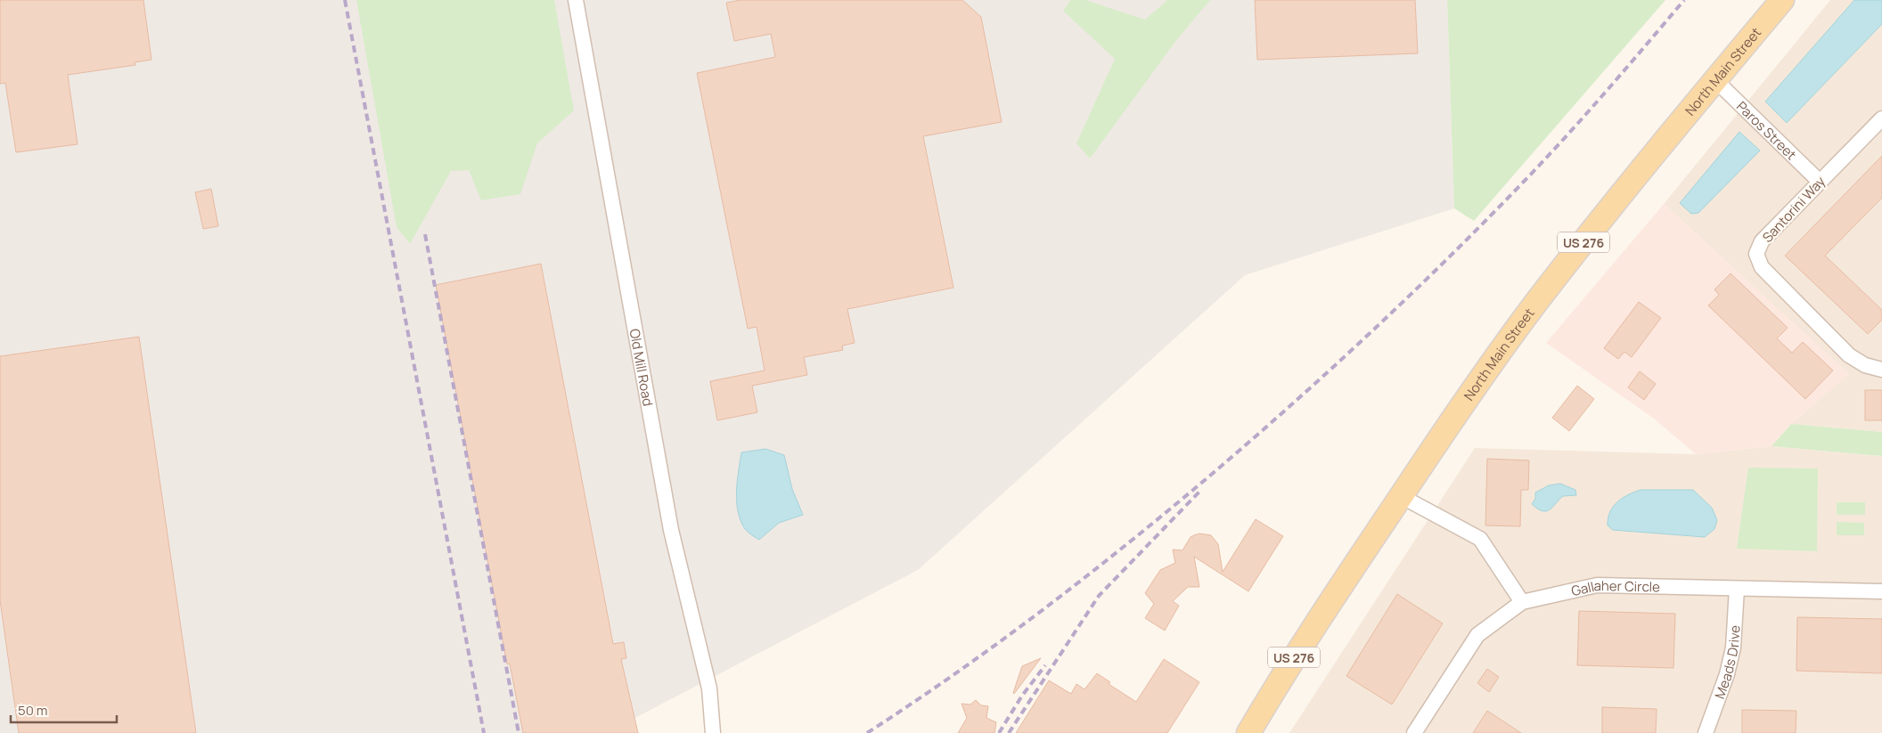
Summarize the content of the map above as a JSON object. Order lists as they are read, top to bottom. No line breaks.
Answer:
{"streets":{"main road":["North Main Street","US 276"],"street":["Paros Street","Santorini Way","Old Mill Road","Gallaher Circle","Meads Drive"]},"crossings":[["North Main Street","Paros Street"],["Paros Street","Santorini Way"],["Gallaher Circle","Meads Drive"]],"scale_bar":"50 m"}
